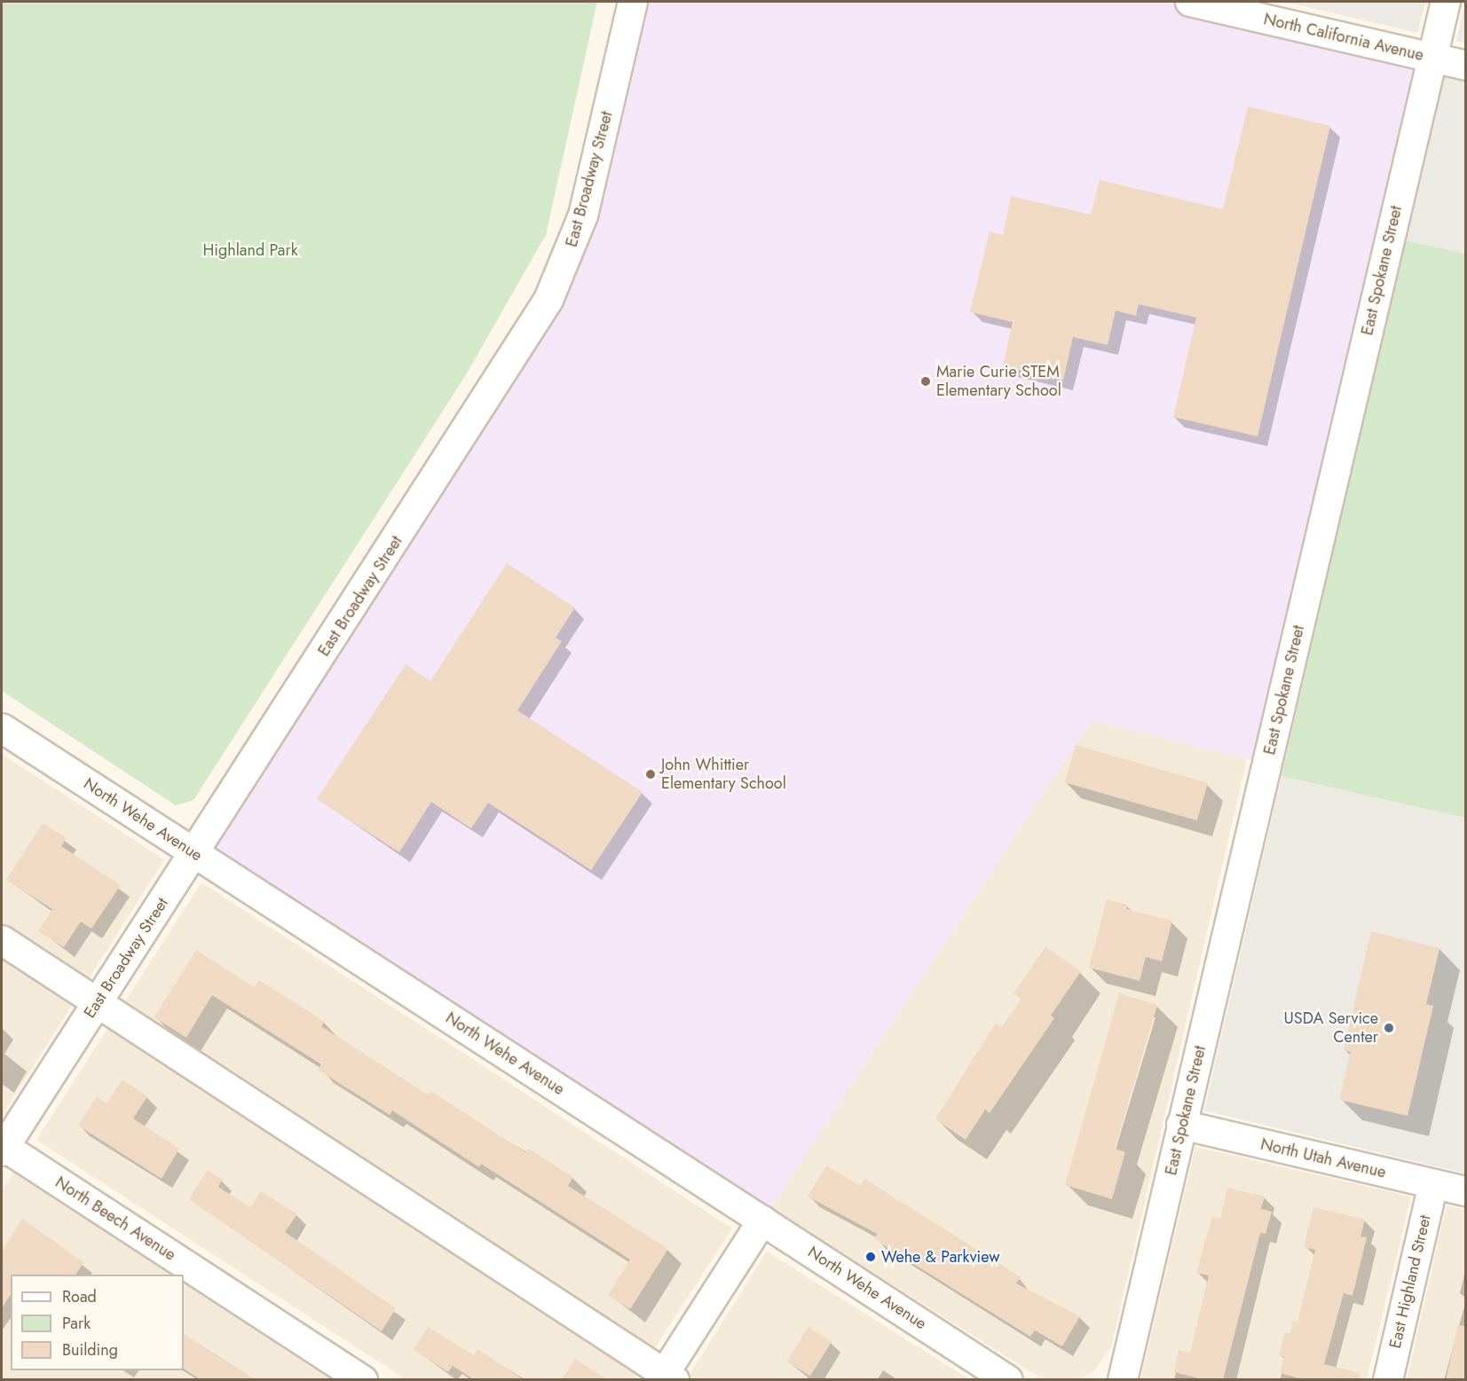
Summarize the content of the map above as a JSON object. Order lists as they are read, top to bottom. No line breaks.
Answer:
{"streets":{"street":["North California Avenue","East Broadway Street","East Spokane Street","North Wehe Avenue","North Utah Avenue","North Beech Avenue","East Highland Street"]},"crossings":[["North California Avenue","East Spokane Street"],["East Broadway Street","North Wehe Avenue"],["East Broadway Street","North Beech Avenue"],["East Spokane Street","North Utah Avenue"],["North Utah Avenue","East Highland Street"]],"parks":["Highland Park"],"places":["Marie Curie STEM Elementary School","John Whittier Elementary School","USDA Service Center","Wehe & Parkview"],"legend":["Road","Park","Building"]}
